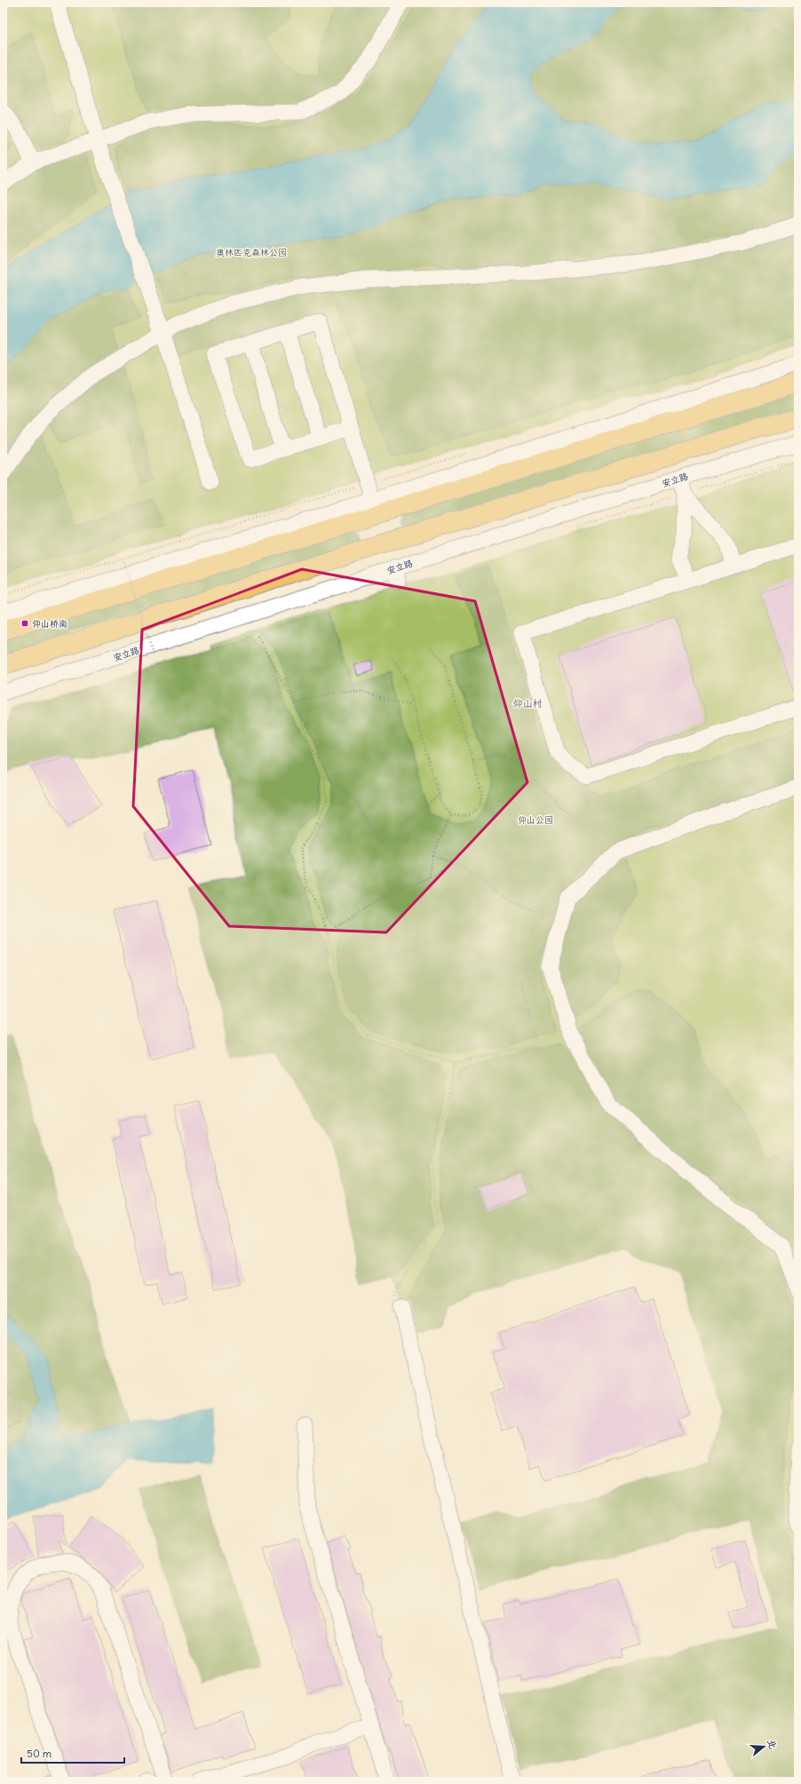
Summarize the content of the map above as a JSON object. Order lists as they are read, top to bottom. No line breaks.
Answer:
{"streets":{"street":["安立路"]},"districts":["仰山村"],"parks":["奥林匹克森林公园","仰山公园"],"places":{"transit":["仰山桥南"]},"scale_bar":"50 m","north":"right"}
